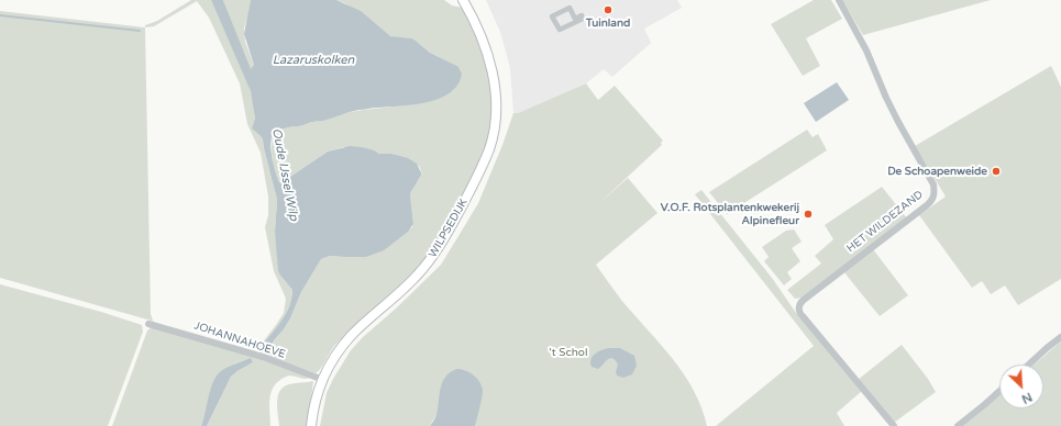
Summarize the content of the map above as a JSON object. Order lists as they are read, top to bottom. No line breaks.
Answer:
{"streets":{"main road":["WILPSEDIJK"],"street":["HET WILDEZAND","JOHANNAHOEVE"]},"crossings":[["WILPSEDIJK","JOHANNAHOEVE"]],"water":["Lazaruskolken","Oude IJssel Wilp"],"parks":["'t Schol"],"places":["Tuinland","De Schoapenweide","V.O.F. Rotsplantenkwekerij Alpinefleur"],"north":"bottom right"}
